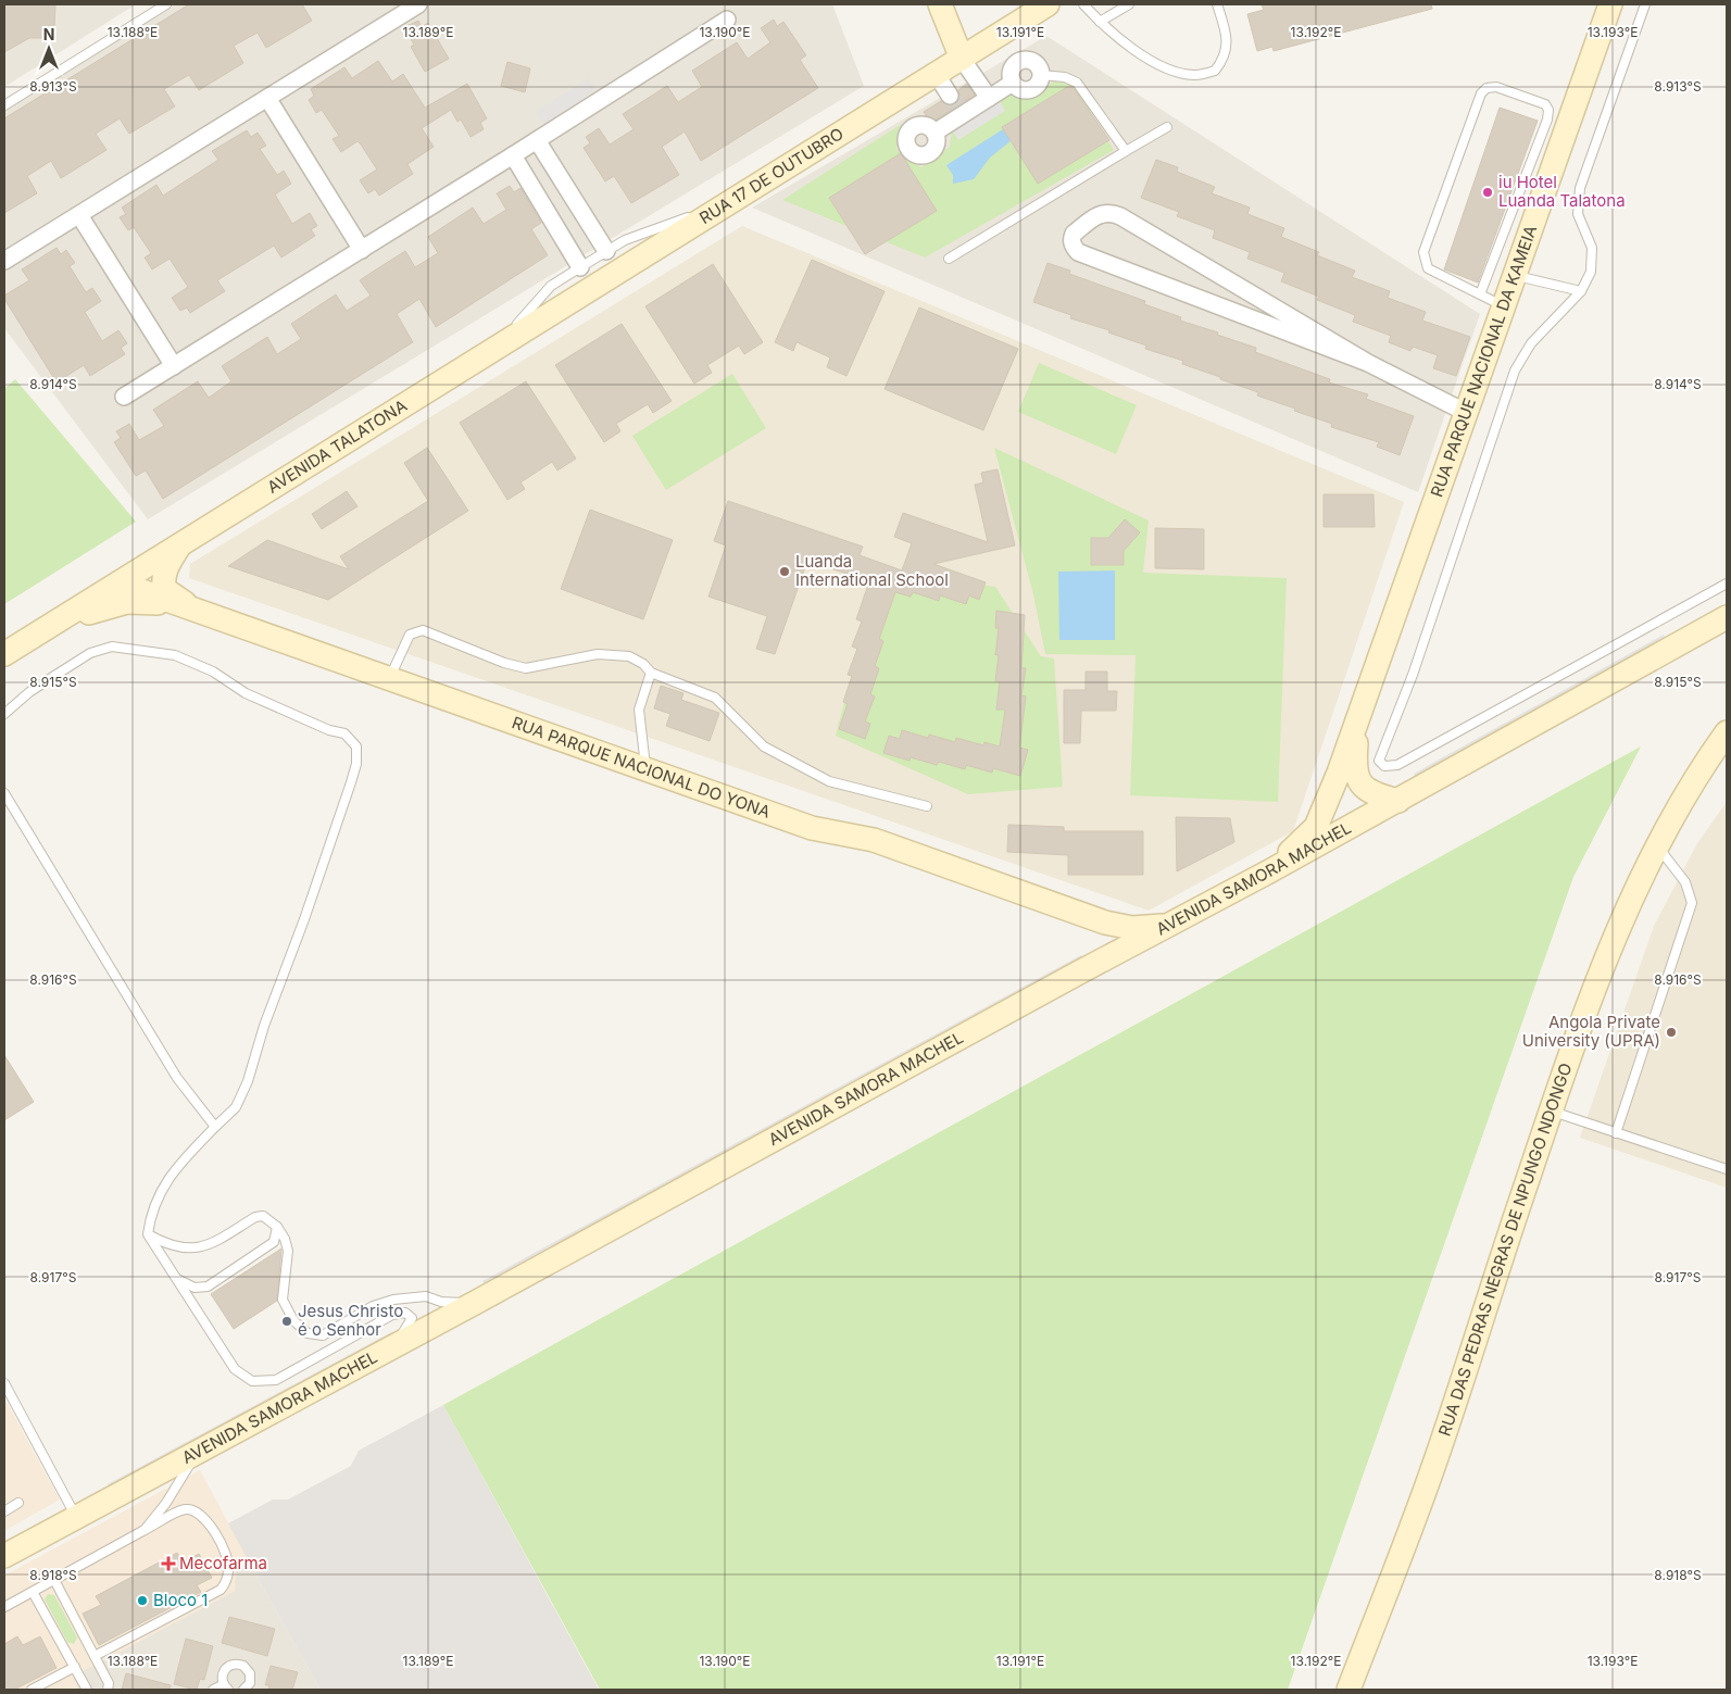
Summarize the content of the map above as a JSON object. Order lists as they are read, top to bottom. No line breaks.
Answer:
{"streets":{"main road":["RUA 17 DE OUTUBRO","RUA PARQUE NACIONAL DA KAMEIA","AVENIDA TALATONA","RUA PARQUE NACIONAL DO YONA","AVENIDA SAMORA MACHEL","RUA DAS PEDRAS NEGRAS DE NPUNGO NDONGO"]},"crossings":[["RUA 17 DE OUTUBRO","AVENIDA TALATONA"],["RUA PARQUE NACIONAL DA KAMEIA","AVENIDA SAMORA MACHEL"],["RUA PARQUE NACIONAL DO YONA","AVENIDA SAMORA MACHEL"]],"places":{"other":["iu Hotel Luanda Talatona","Luanda International School","Angola Private University (UPRA)","Jesus Christo é o Senhor","Bloco 1"],"health":["Mecofarma"]},"north":"top","coordinates":["13.188°E","13.189°E","13.190°E","13.191°E","13.192°E","13.193°E","8.913°S","8.914°S","8.915°S","8.916°S","8.917°S","8.918°S"]}
